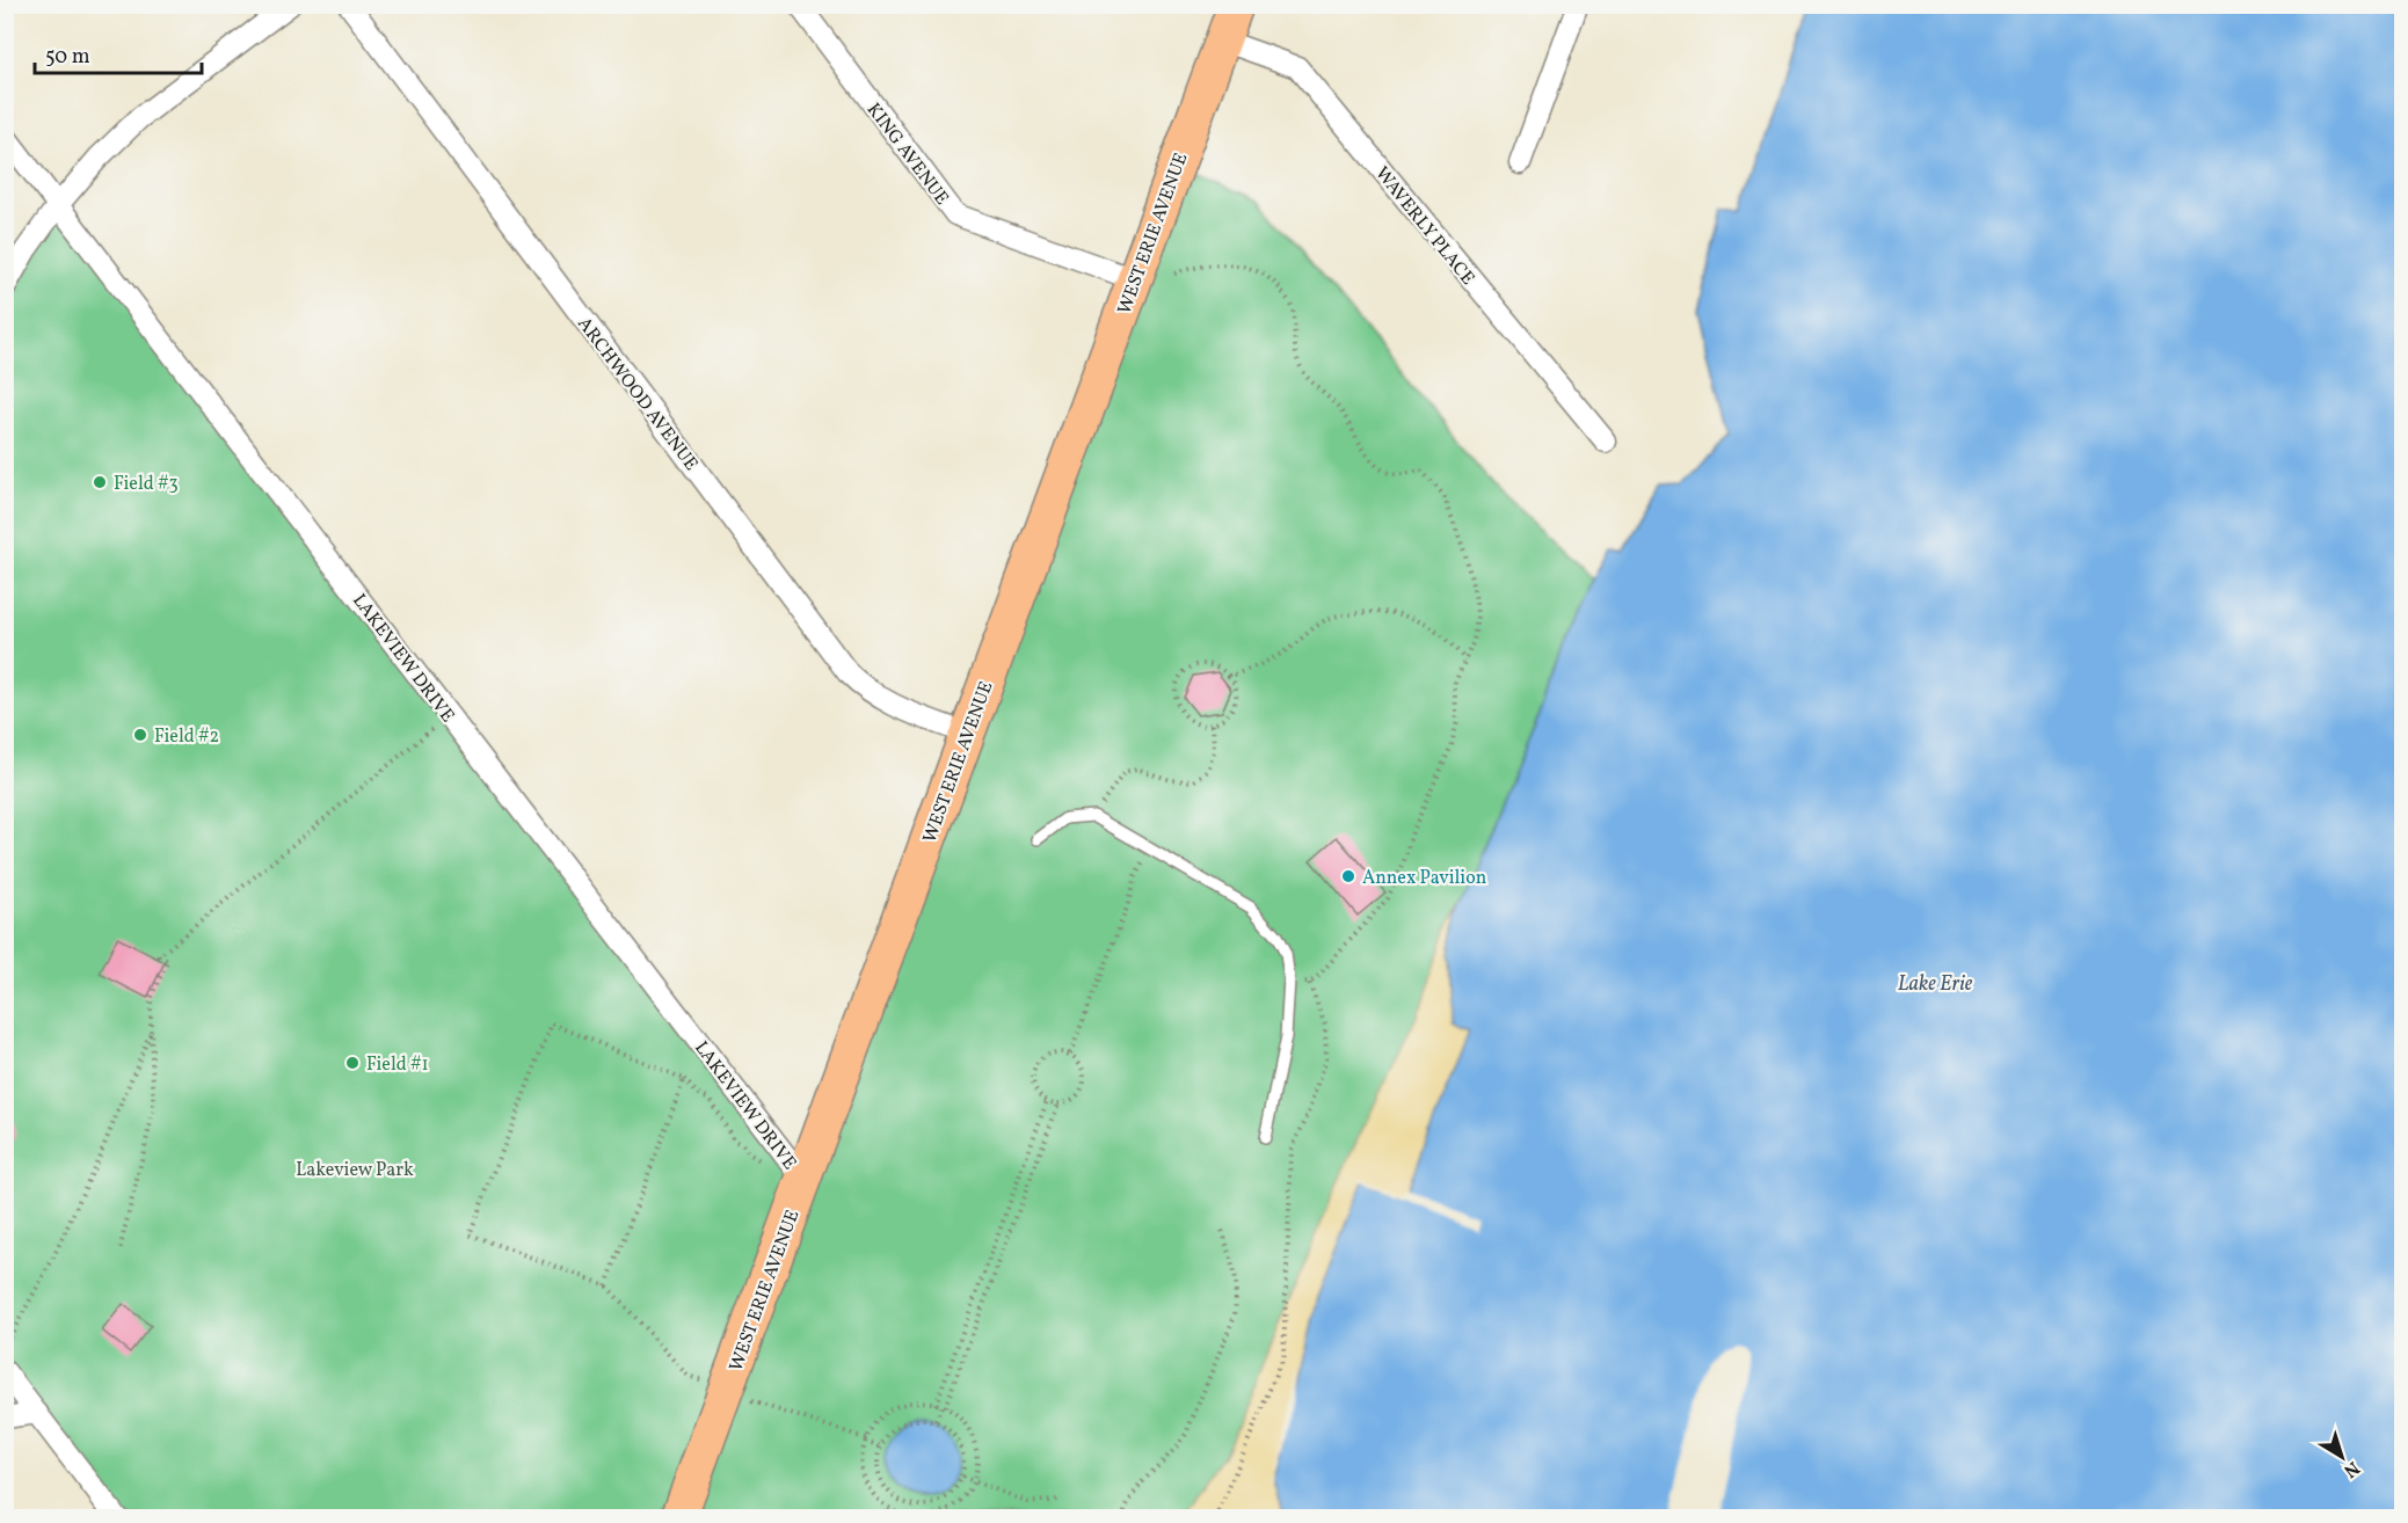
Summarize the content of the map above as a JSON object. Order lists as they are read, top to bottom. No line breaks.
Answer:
{"streets":{"main road":["WEST ERIE AVENUE"],"street":["KING AVENUE","WAVERLY PLACE","ARCHWOOD AVENUE","LAKEVIEW DRIVE"]},"crossings":[["KING AVENUE","WEST ERIE AVENUE"],["WAVERLY PLACE","WEST ERIE AVENUE"],["WEST ERIE AVENUE","ARCHWOOD AVENUE"],["WEST ERIE AVENUE","LAKEVIEW DRIVE"]],"water":["Lake Erie"],"parks":["Lakeview Park"],"places":["Field #3","Field #2","Annex Pavilion","Field #1"],"scale_bar":"50 m","north":"bottom right"}
